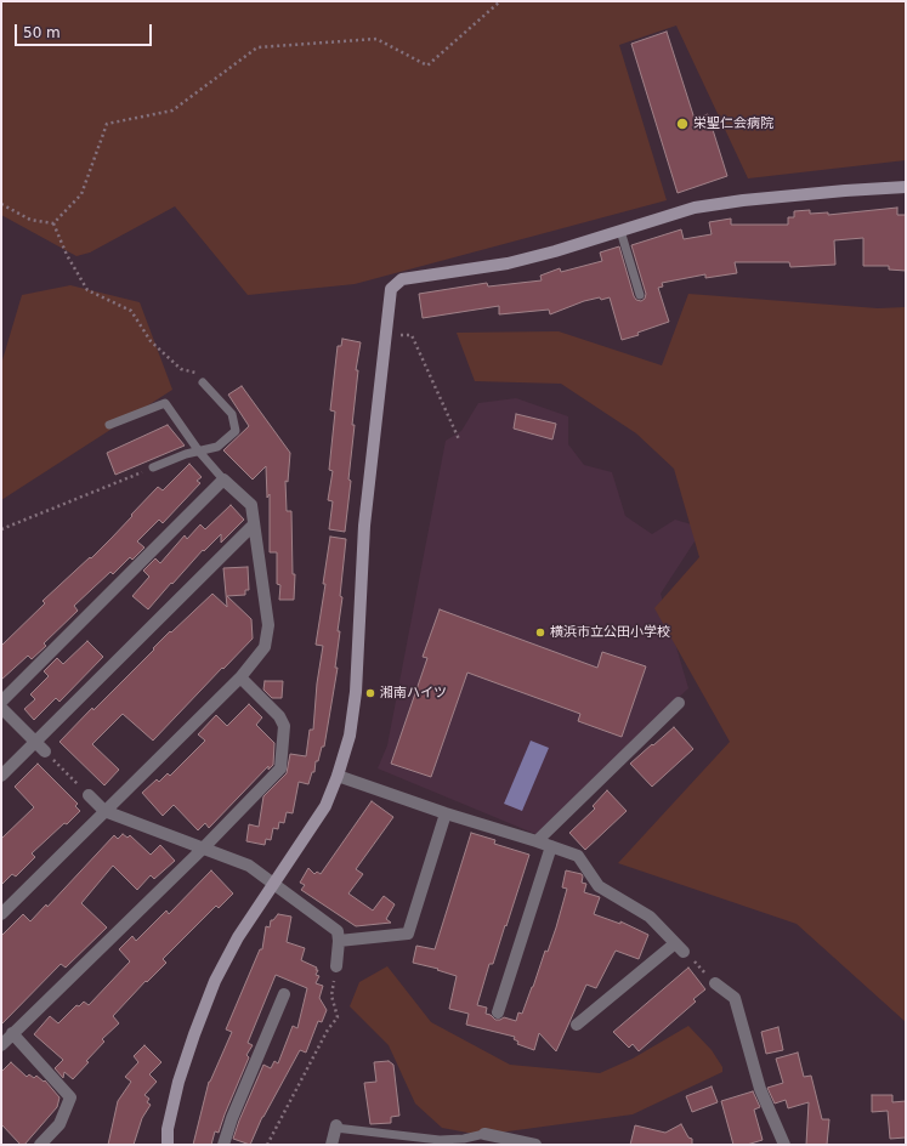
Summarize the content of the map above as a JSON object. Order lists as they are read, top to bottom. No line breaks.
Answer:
{"places":["栄聖仁会病院","横浜市立公田小学校","湘南ハイツ"],"scale_bar":"50 m"}
